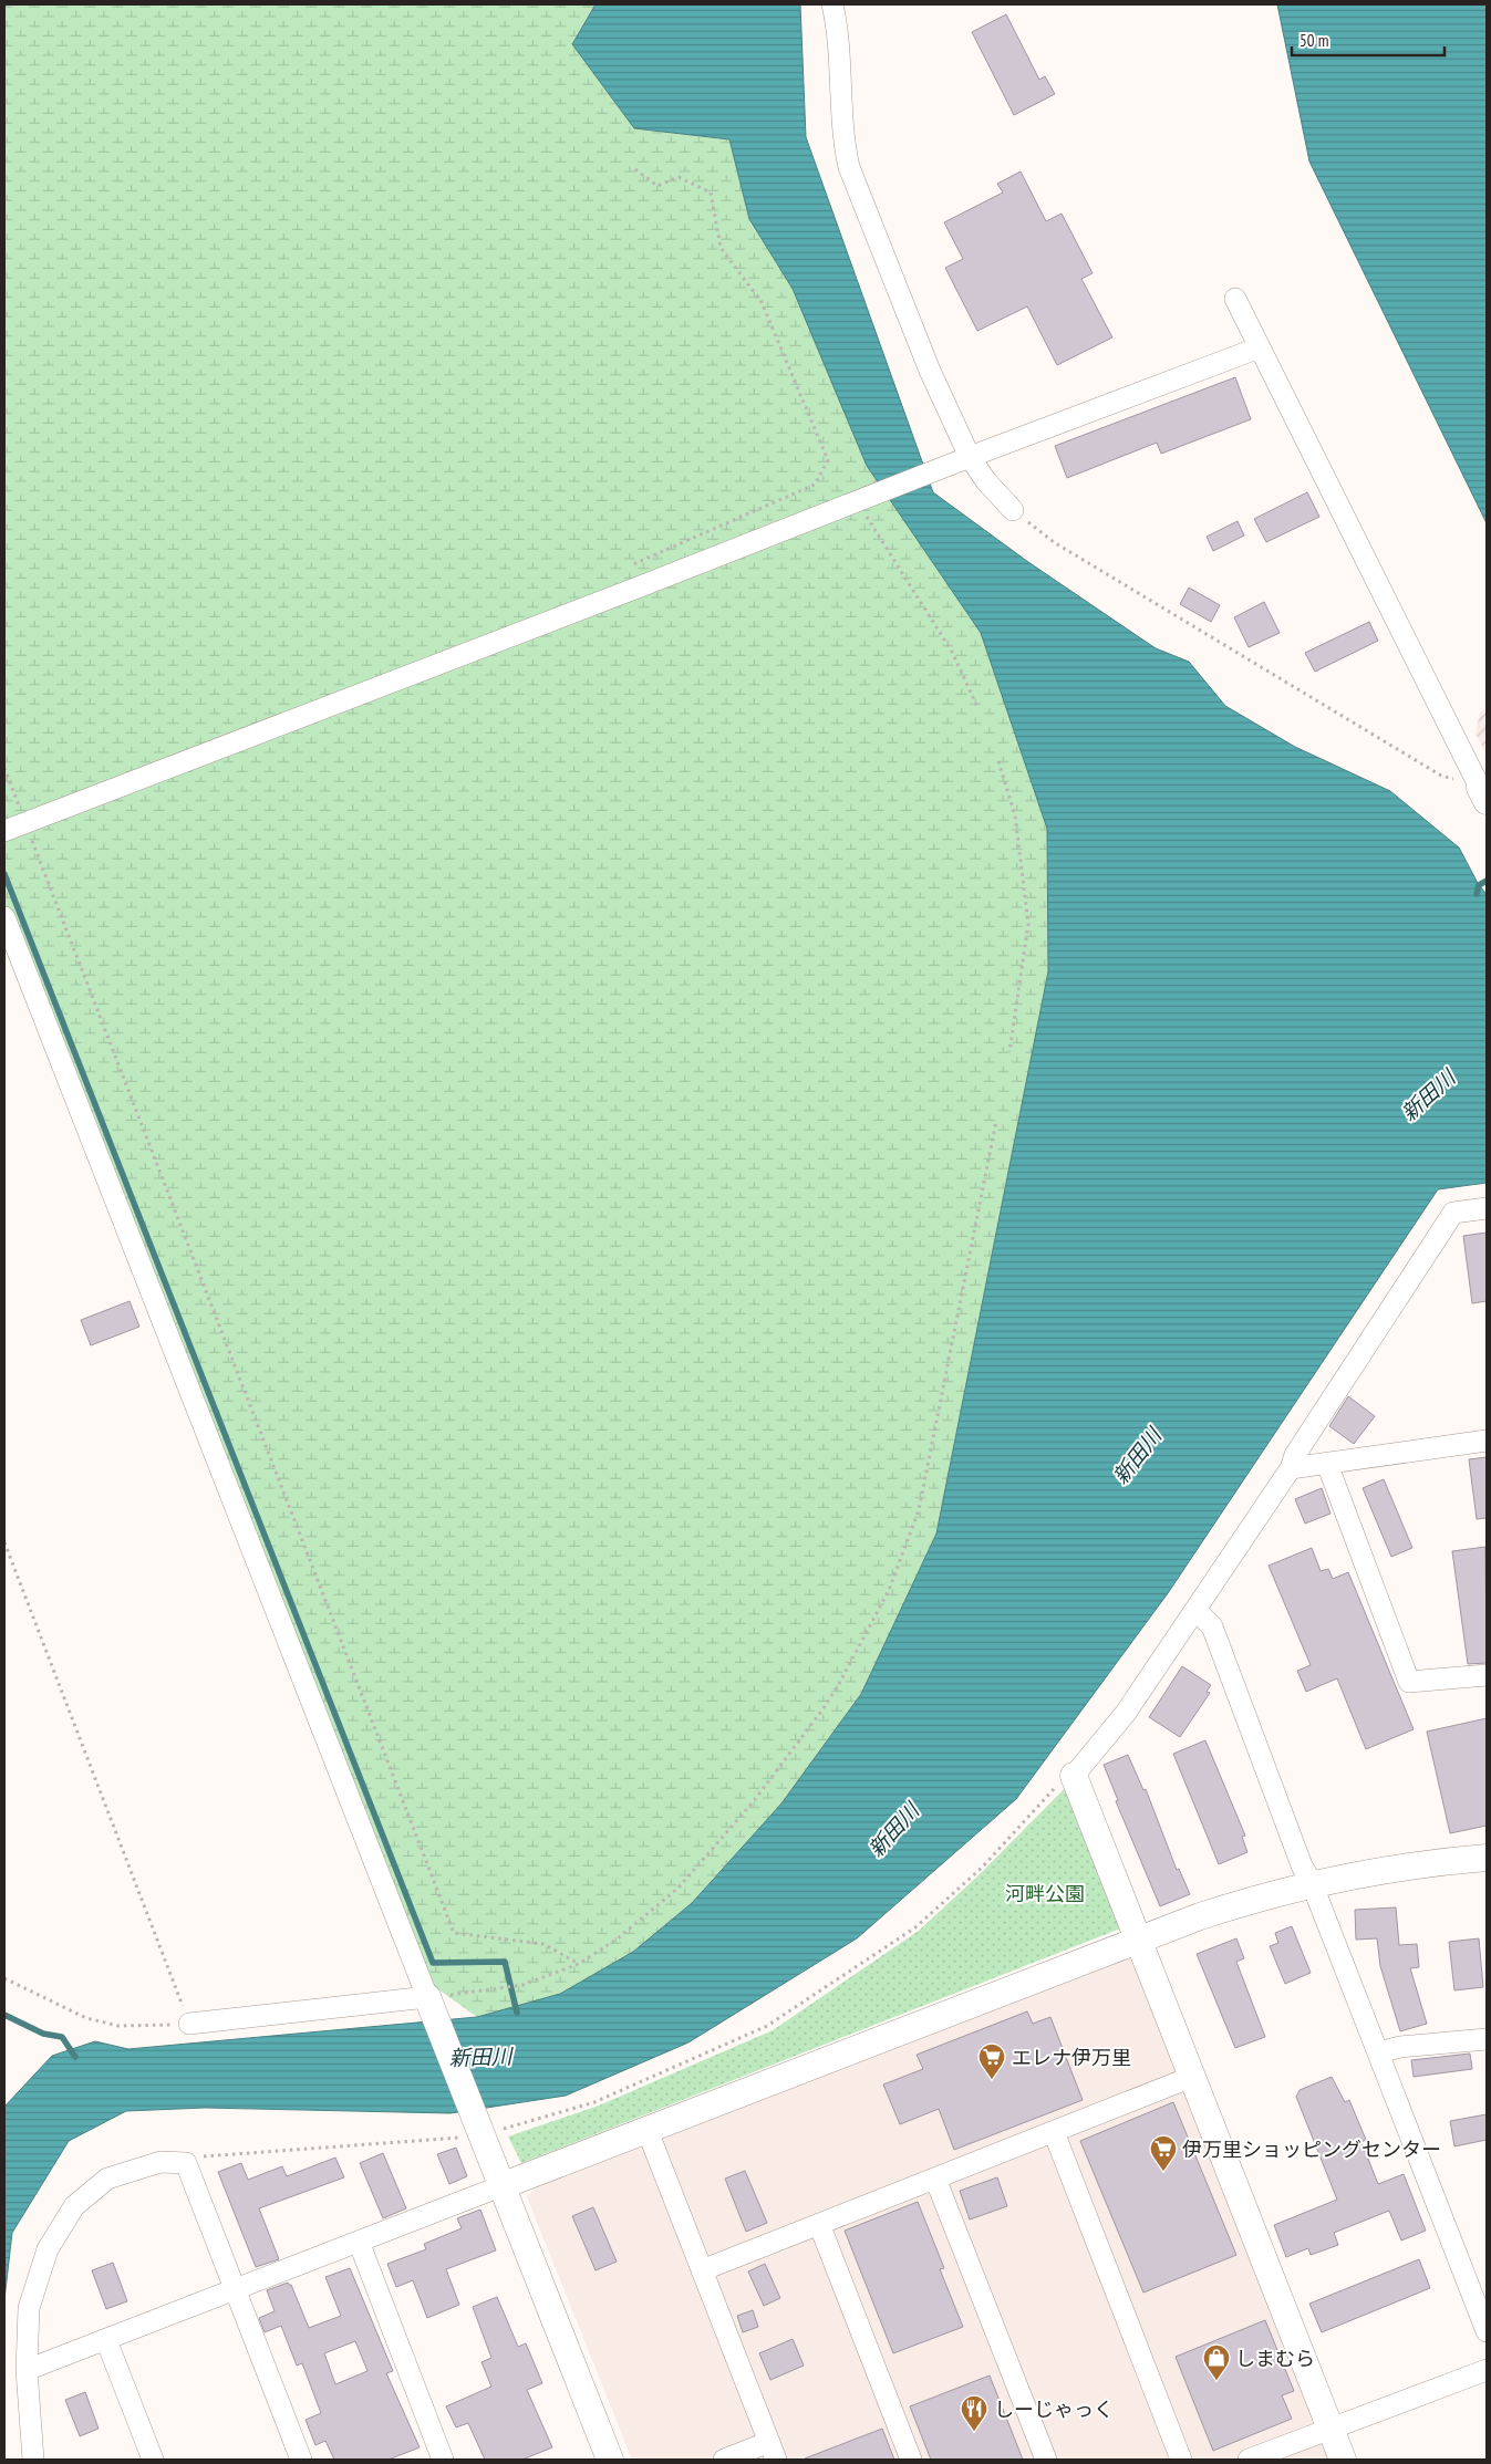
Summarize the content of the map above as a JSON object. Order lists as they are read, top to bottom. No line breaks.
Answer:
{"water":["新田川"],"parks":["河畔公園"],"places":{"supermarket":["エレナ伊万里","伊万里ショッピングセンター"],"shop":["しまむら"],"restaurant":["しーじゃっく"]},"scale_bar":"50 m"}
